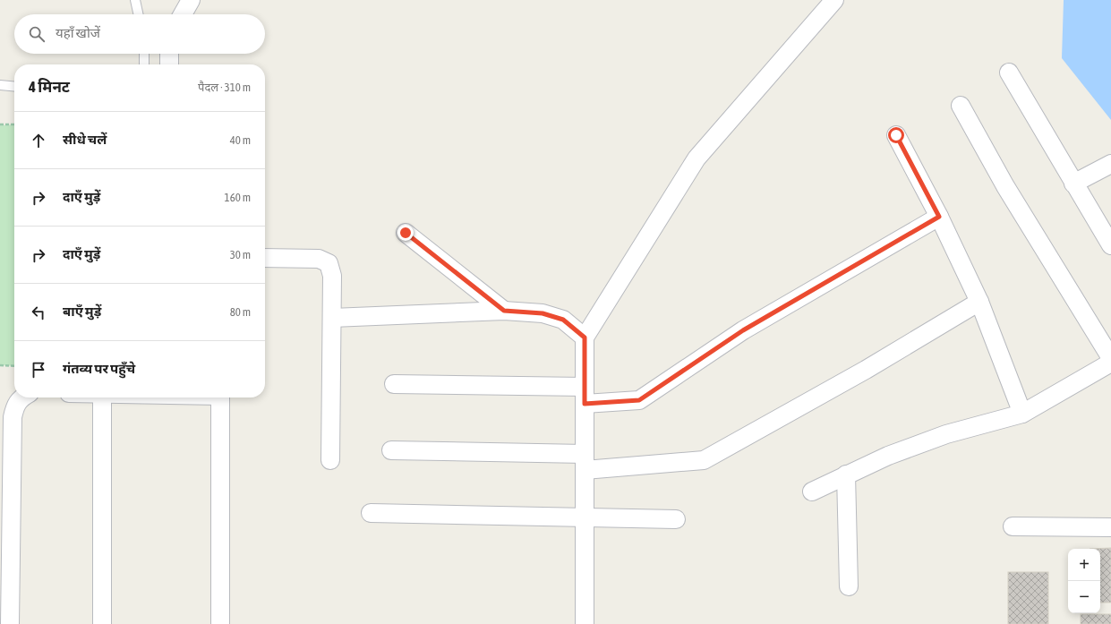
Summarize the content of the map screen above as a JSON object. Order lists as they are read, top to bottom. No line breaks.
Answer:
{"page":{"search":"यहाँ खोजें","heading":["4 मिनट","पैदल · 310 m"],"list":[["सीधे चलें","40 m"],["दाएँ मुड़ें","160 m"],["दाएँ मुड़ें","30 m"],["बाएँ मुड़ें","80 m"],"गंतव्य पर पहुँचे"],"map_buttons":["+","−"]}}
